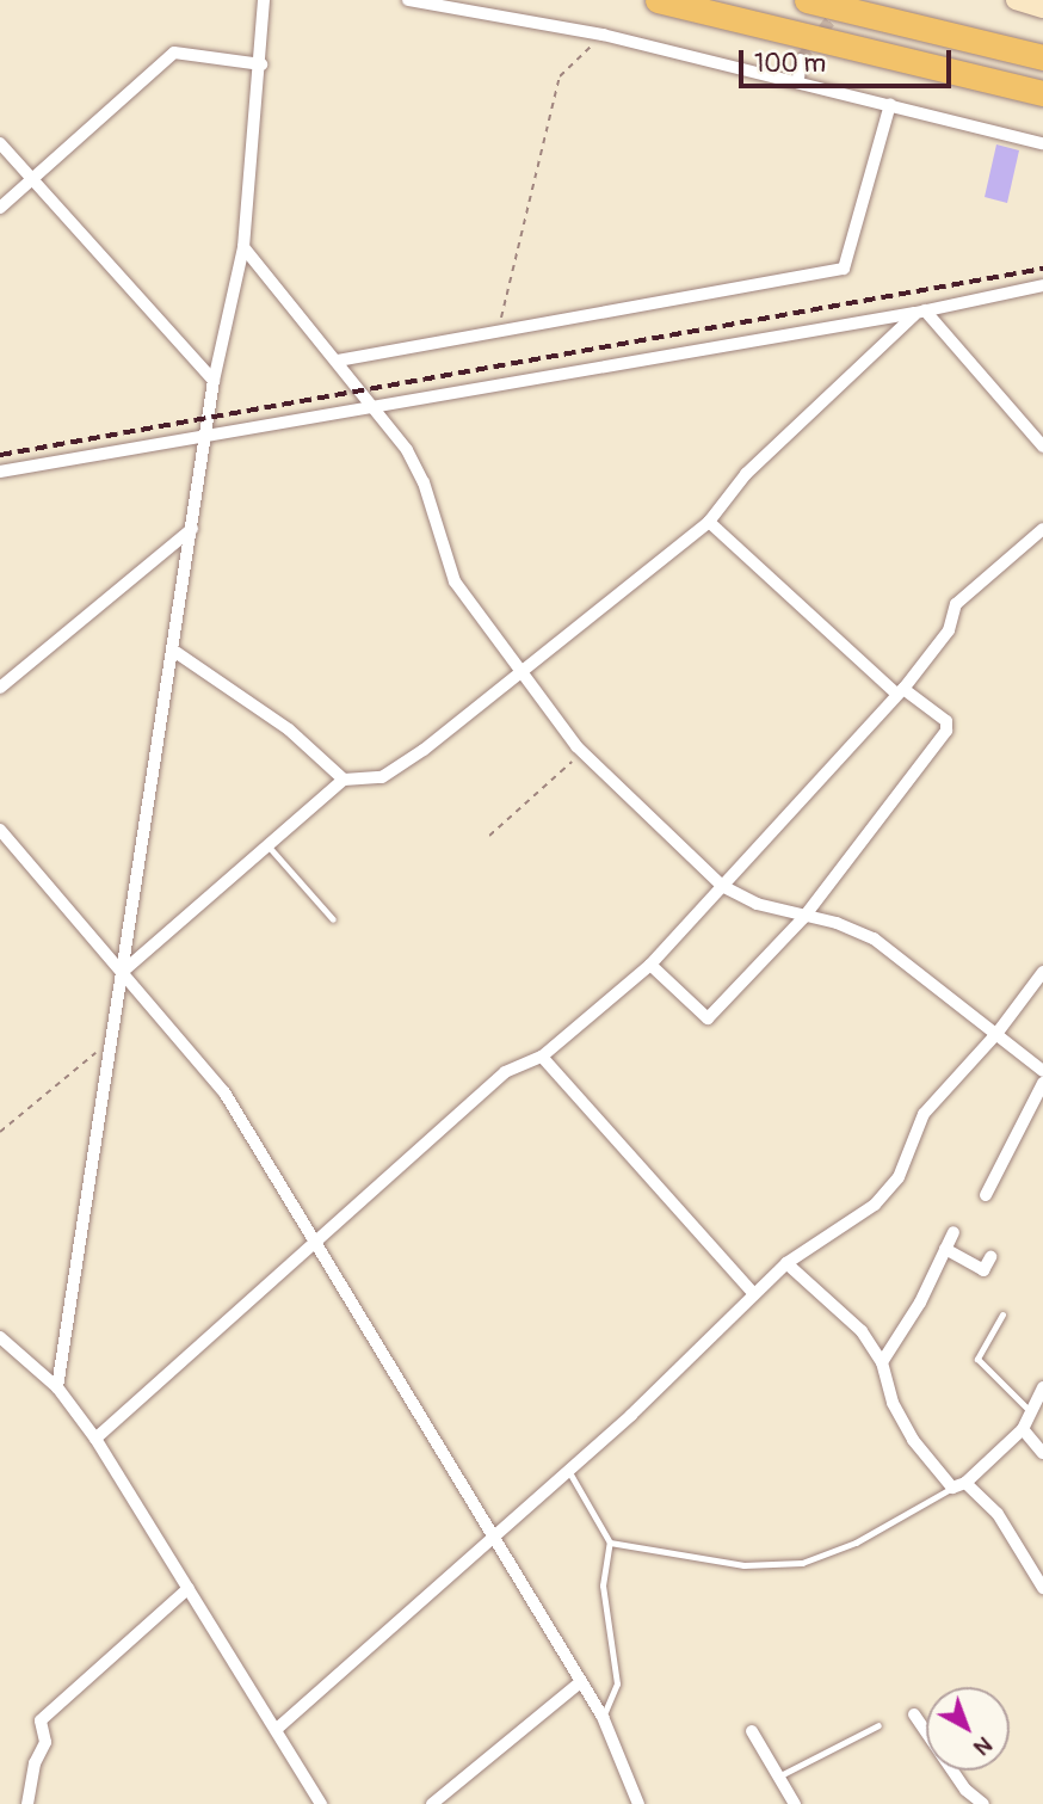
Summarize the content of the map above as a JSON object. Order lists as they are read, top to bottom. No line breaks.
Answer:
{"scale_bar":"100 m","north":"bottom right"}
